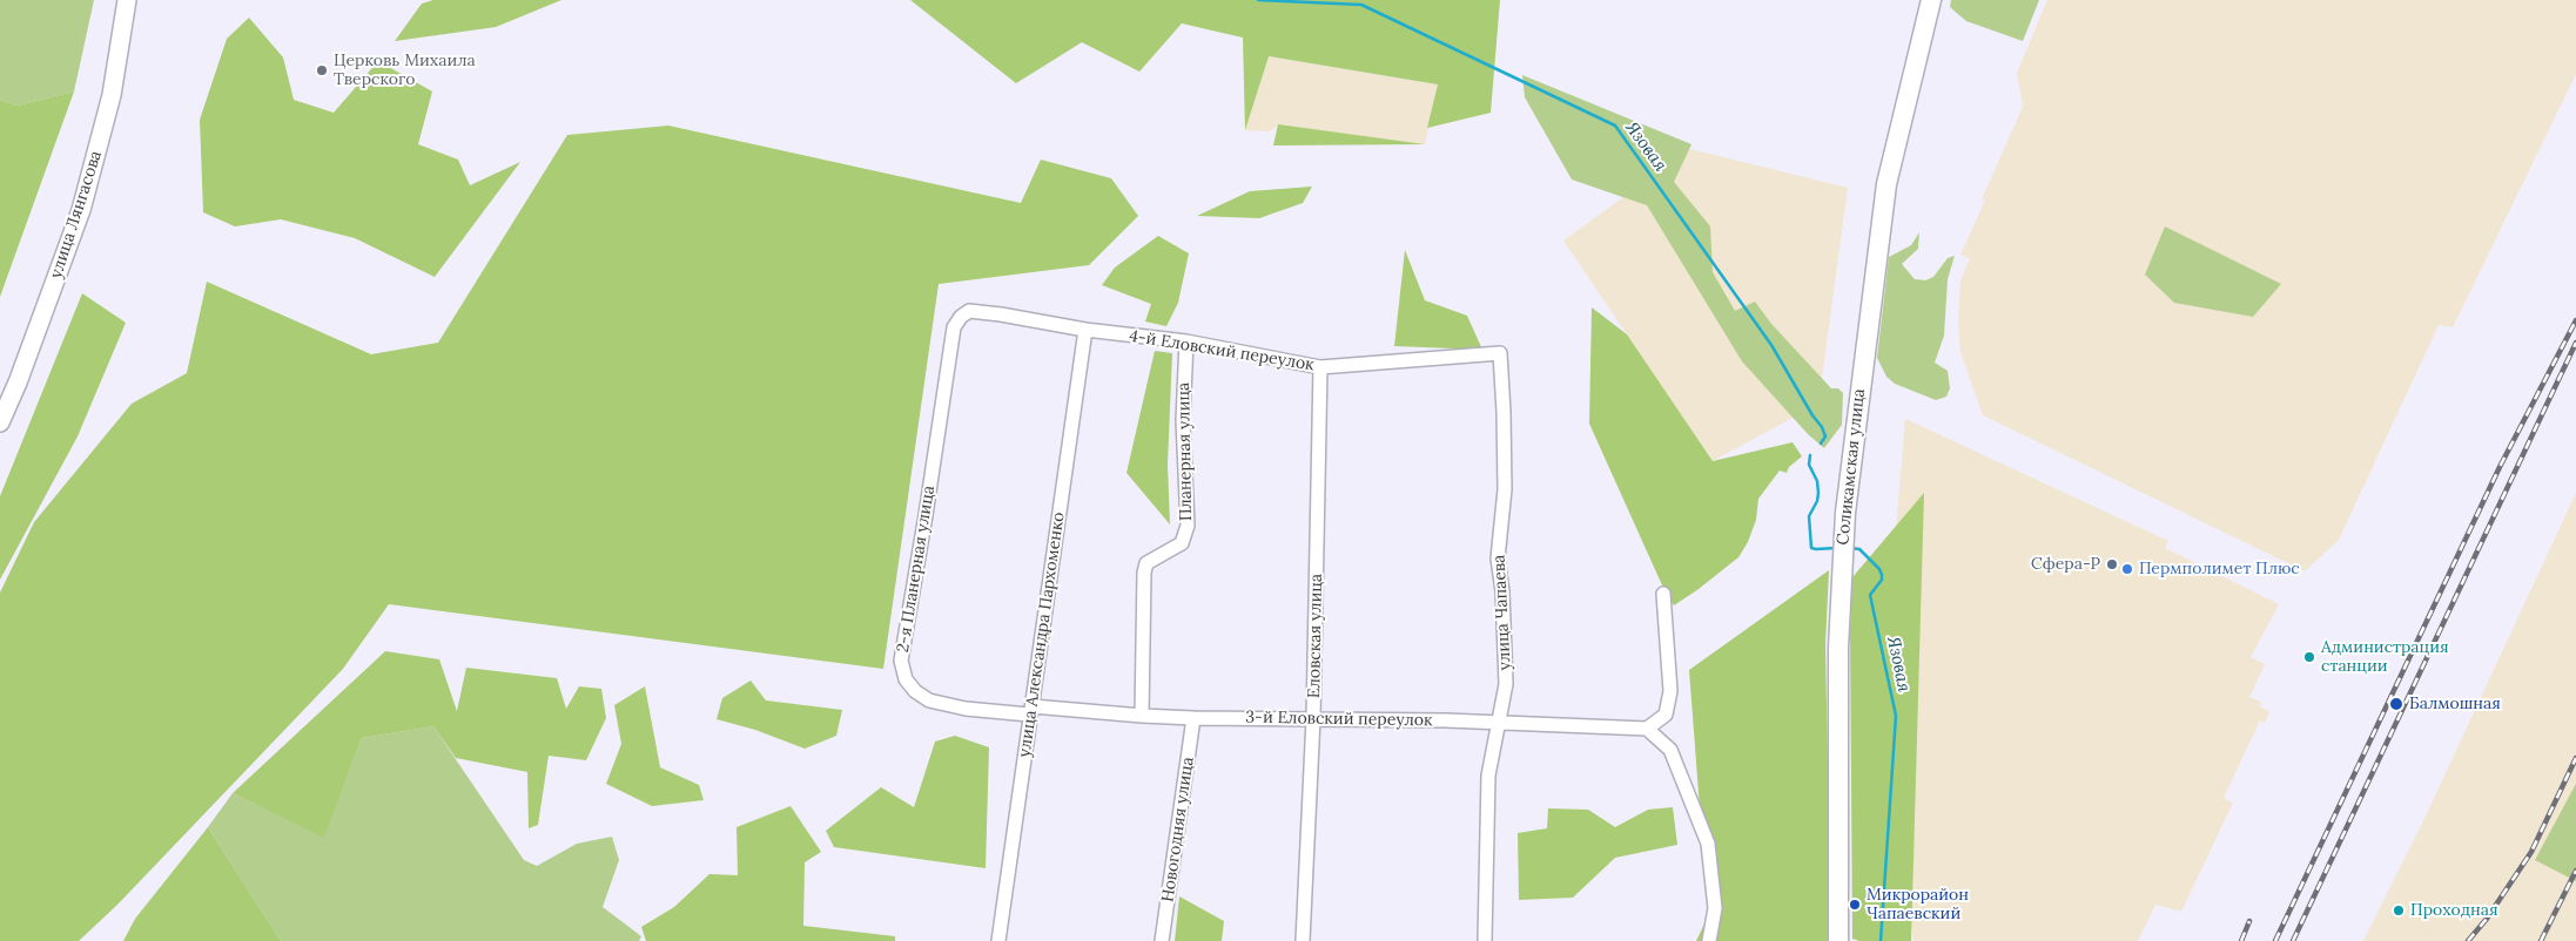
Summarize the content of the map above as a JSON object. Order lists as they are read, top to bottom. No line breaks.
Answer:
{"streets":{"main road":["улица Лянгасова","Соликамская улица"],"street":["4-й Еловский переулок","Планерная улица","2-я Планерная улица","улица Чапаева","улица Александра Пархоменко","Еловская улица","3-й Еловский переулок","Новогодняя улица"]},"crossings":[["4-й Еловский переулок","Планерная улица"],["4-й Еловский переулок","2-я Планерная улица"],["4-й Еловский переулок","улица Чапаева"],["4-й Еловский переулок","улица Александра Пархоменко"],["4-й Еловский переулок","Еловская улица"],["Планерная улица","3-й Еловский переулок"],["2-я Планерная улица","улица Александра Пархоменко"],["2-я Планерная улица","3-й Еловский переулок"],["улица Чапаева","3-й Еловский переулок"],["улица Александра Пархоменко","3-й Еловский переулок"],["Еловская улица","3-й Еловский переулок"],["3-й Еловский переулок","Новогодняя улица"]],"water":["Язовая"],"places":["Церковь Михаила Тверского","Сфера-Р","Пермполимет Плюс","Администрация станции","Балмошная","Микрорайон Чапаевский","Проходная"]}
